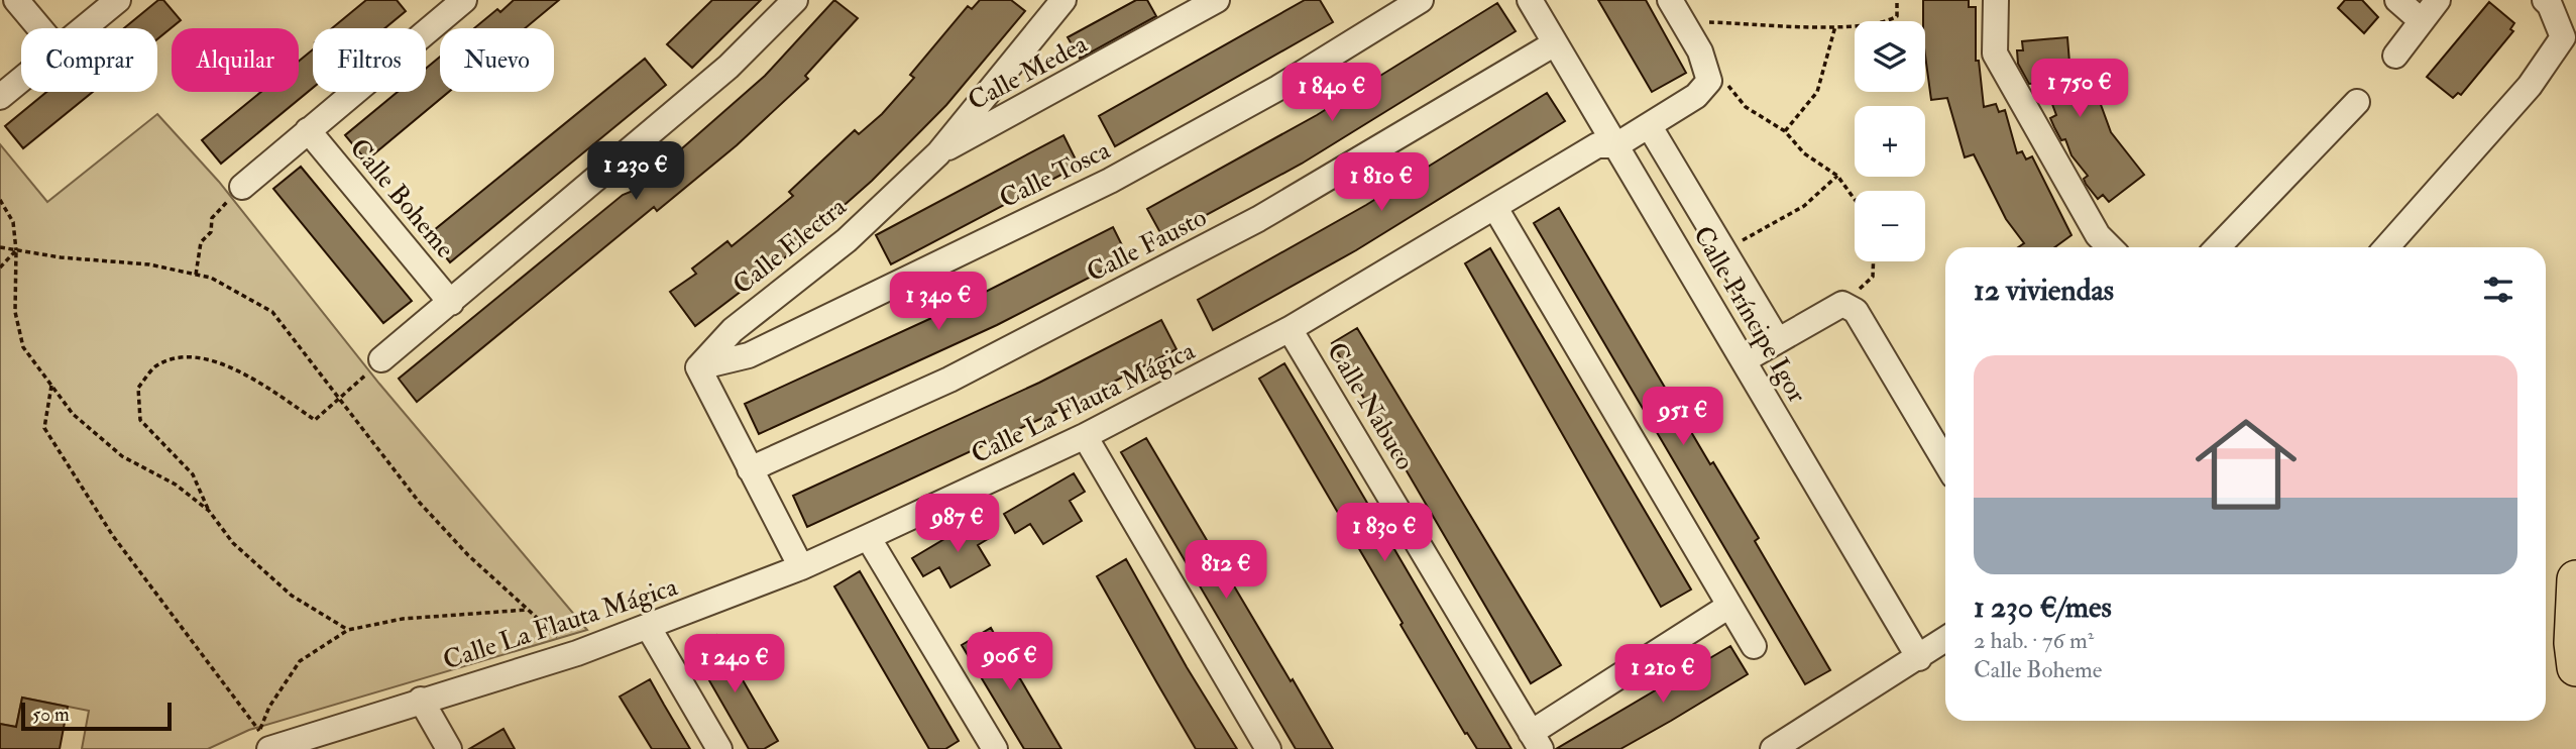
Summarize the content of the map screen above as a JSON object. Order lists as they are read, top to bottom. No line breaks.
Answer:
{"streets":{"street":["Calle Medea","Calle Tosca","Calle Boheme","Calle Fausto","Calle Electra","Calle Príncipe Igor","Calle La Flauta Mágica","Calle Nabuco"]},"crossings":[["Calle Medea","Calle Electra"],["Calle Tosca","Calle Electra"],["Calle Fausto","Calle Príncipe Igor"],["Calle Príncipe Igor","Calle La Flauta Mágica"],["Calle La Flauta Mágica","Calle Nabuco"]],"scale_bar":"50 m","page":{"map_buttons":["+","−"],"chip":["Comprar","Alquilar","Filtros","Nuevo"],"price":["1 750 €","1 840 €","1 230 €","1 810 €","1 340 €","951 €","987 €","1 830 €","812 €","906 €","1 240 €","1 210 €"],"heading":"12 viviendas","list":[{"name":"1 230 €/mes","note":"2 hab. · 76 m² · Calle Boheme"}],"scale":"50 m"}}
